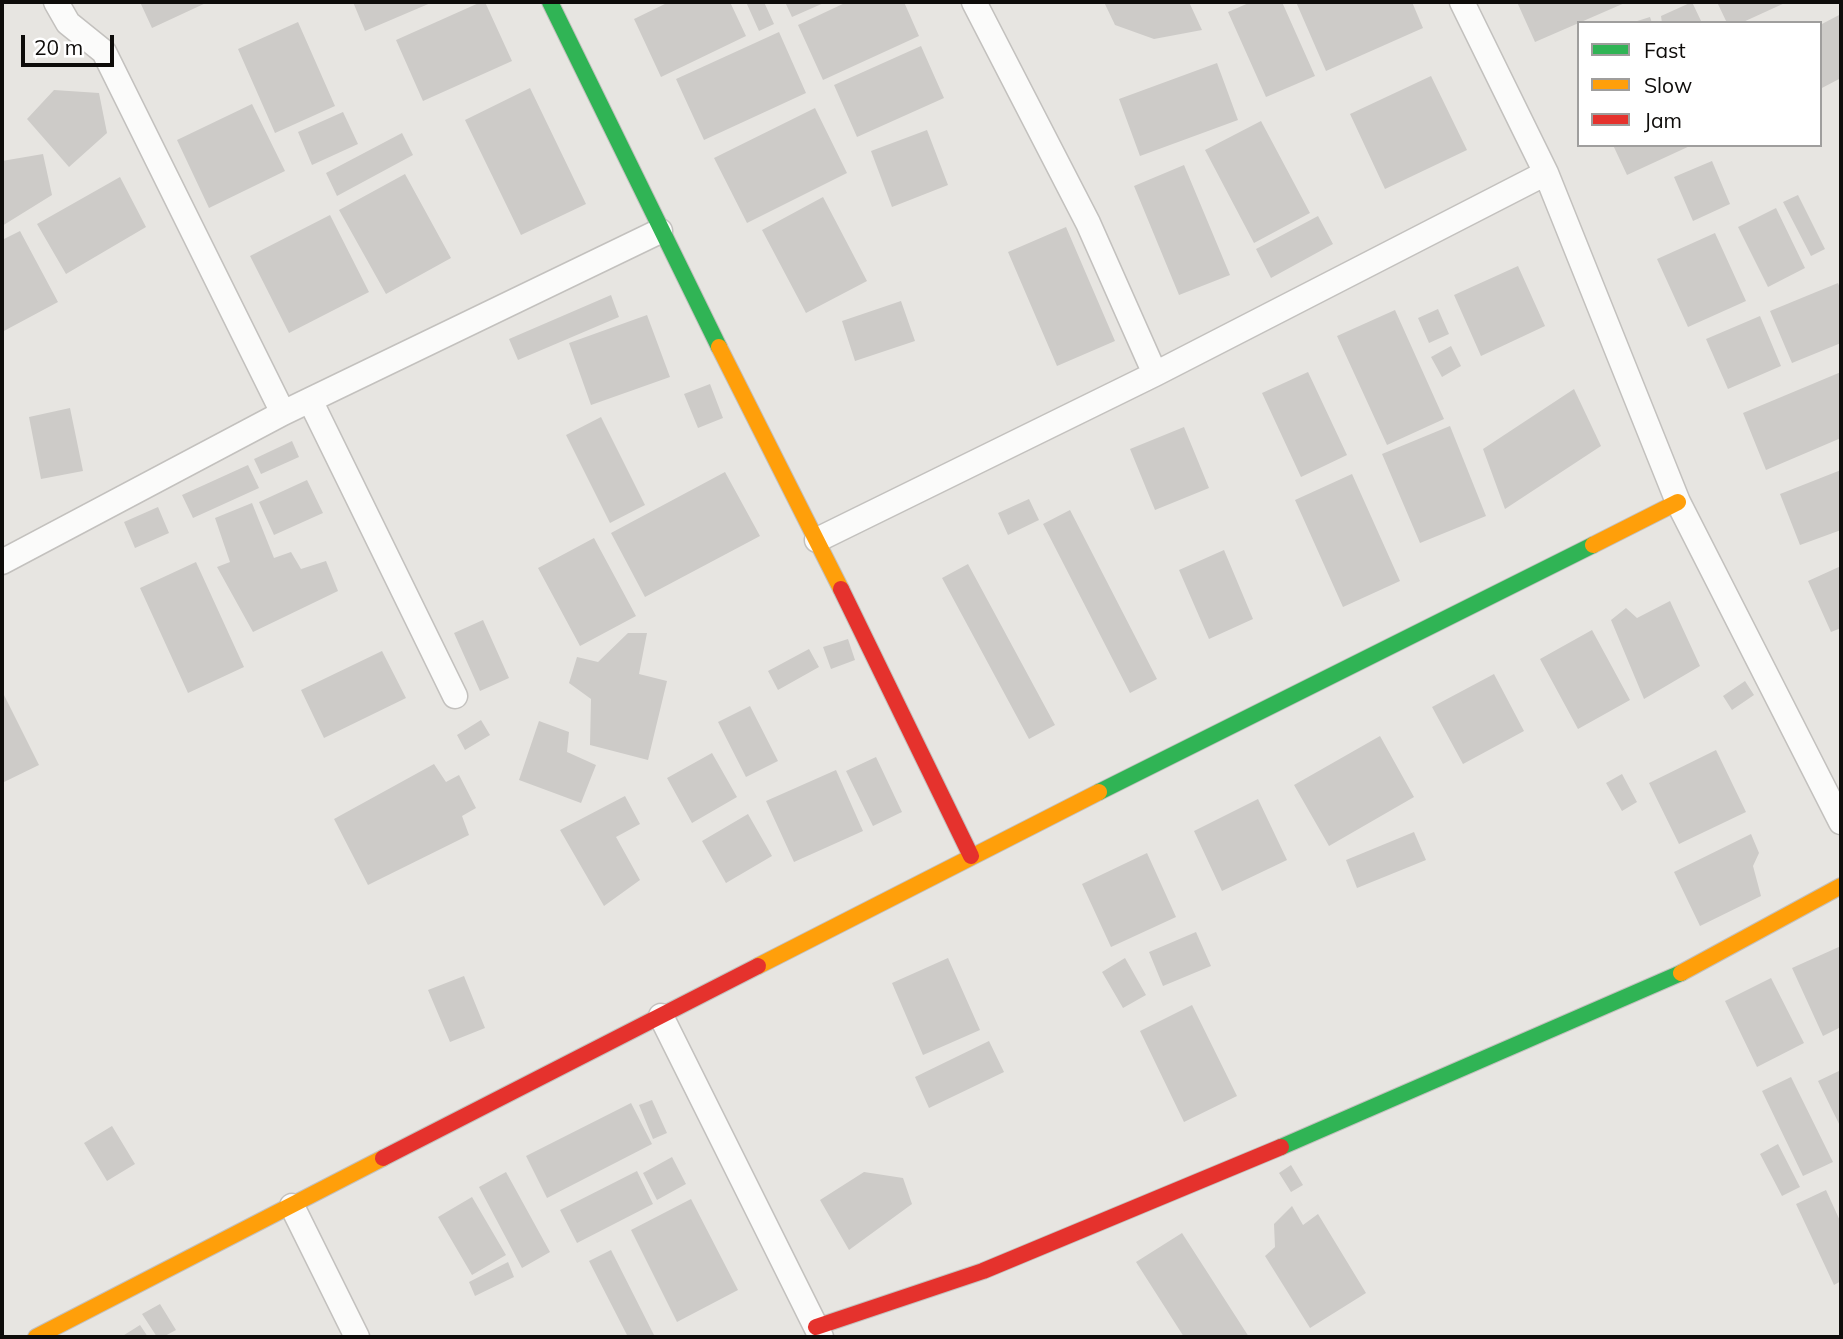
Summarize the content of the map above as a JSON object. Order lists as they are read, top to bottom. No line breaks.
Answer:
{"legend":["Fast","Slow","Jam"],"scale_bar":"20 m"}
